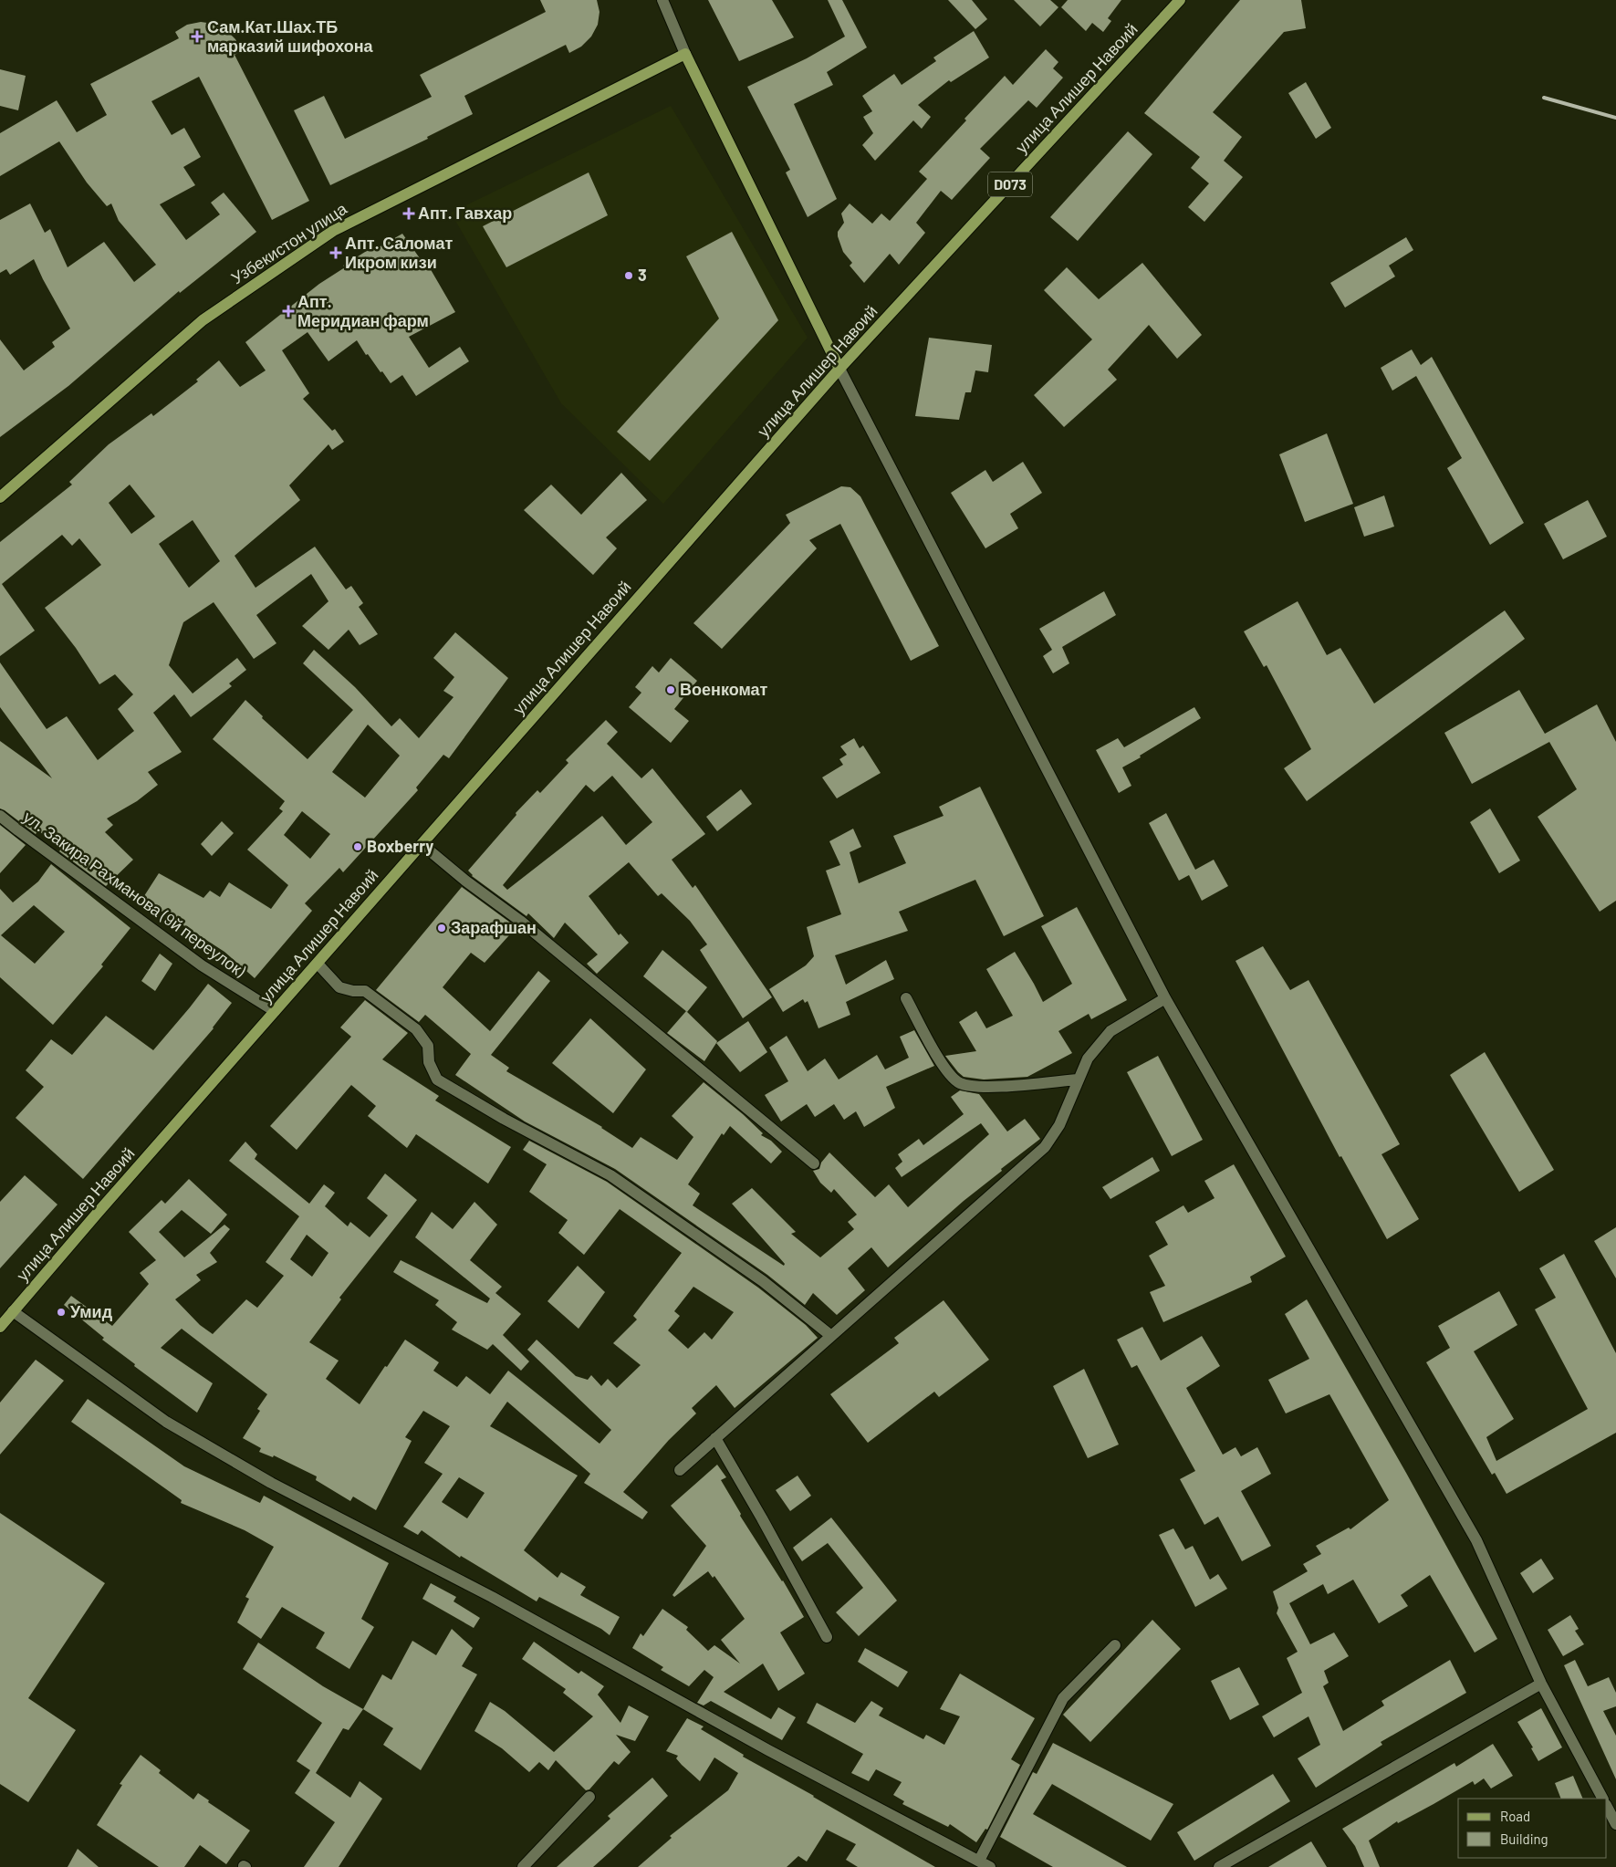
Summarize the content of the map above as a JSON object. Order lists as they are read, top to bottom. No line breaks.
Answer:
{"streets":{"main road":["улица Алишер Навоий","D073","Узбекистон улица"],"street":["ул. Закира Рахманова (9й переулок)"]},"crossings":[["улица Алишер Навоий","ул. Закира Рахманова (9й переулок)"]],"places":{"health":["Сам.Кат.Шах.ТБ марказий шифохона","Апт. Гавхар","Апт. Саломат Икром кизи","Апт. Меридиан фарм"],"other":["3","Военкомат","Boxberry","Зарафшан","Умид"]},"legend":["Road","Building"]}
